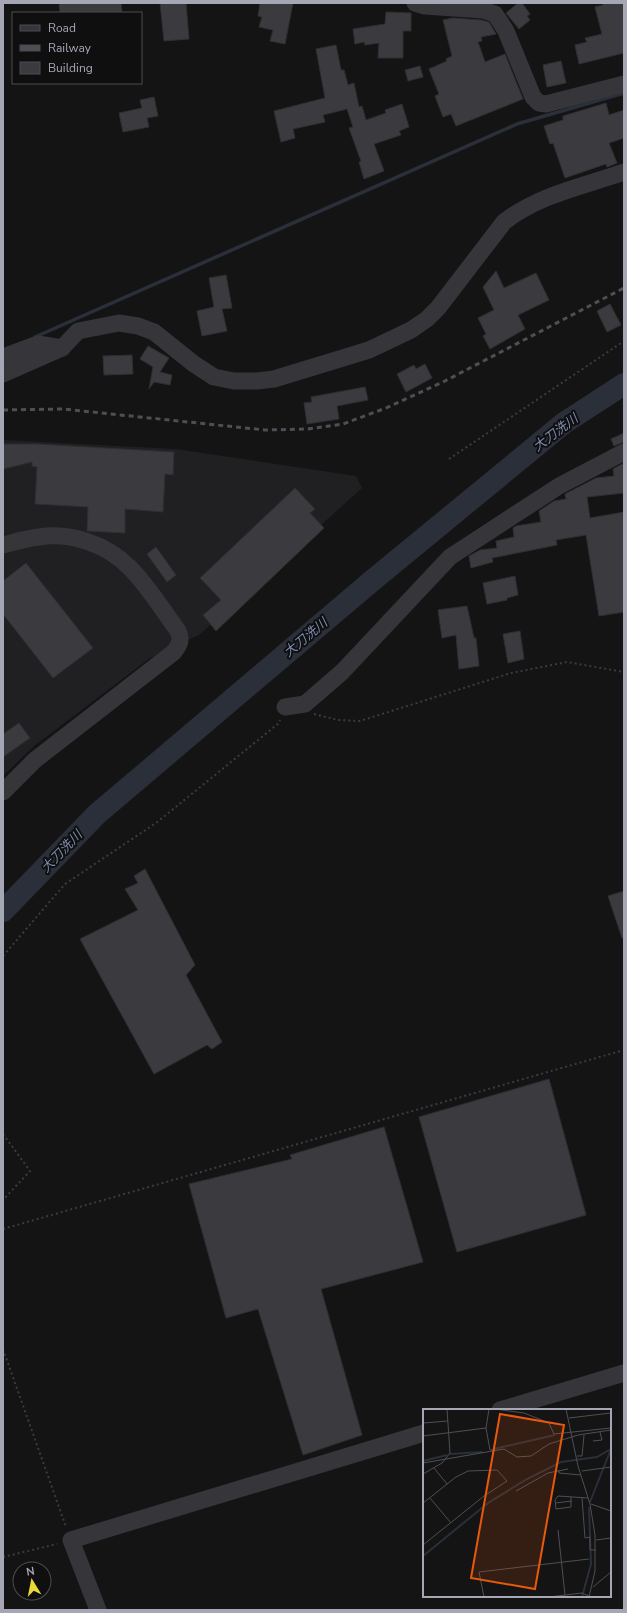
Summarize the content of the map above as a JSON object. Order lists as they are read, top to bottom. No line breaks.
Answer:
{"water":["大刀洗川"],"legend":["Road","Railway","Building"],"north":"top"}
